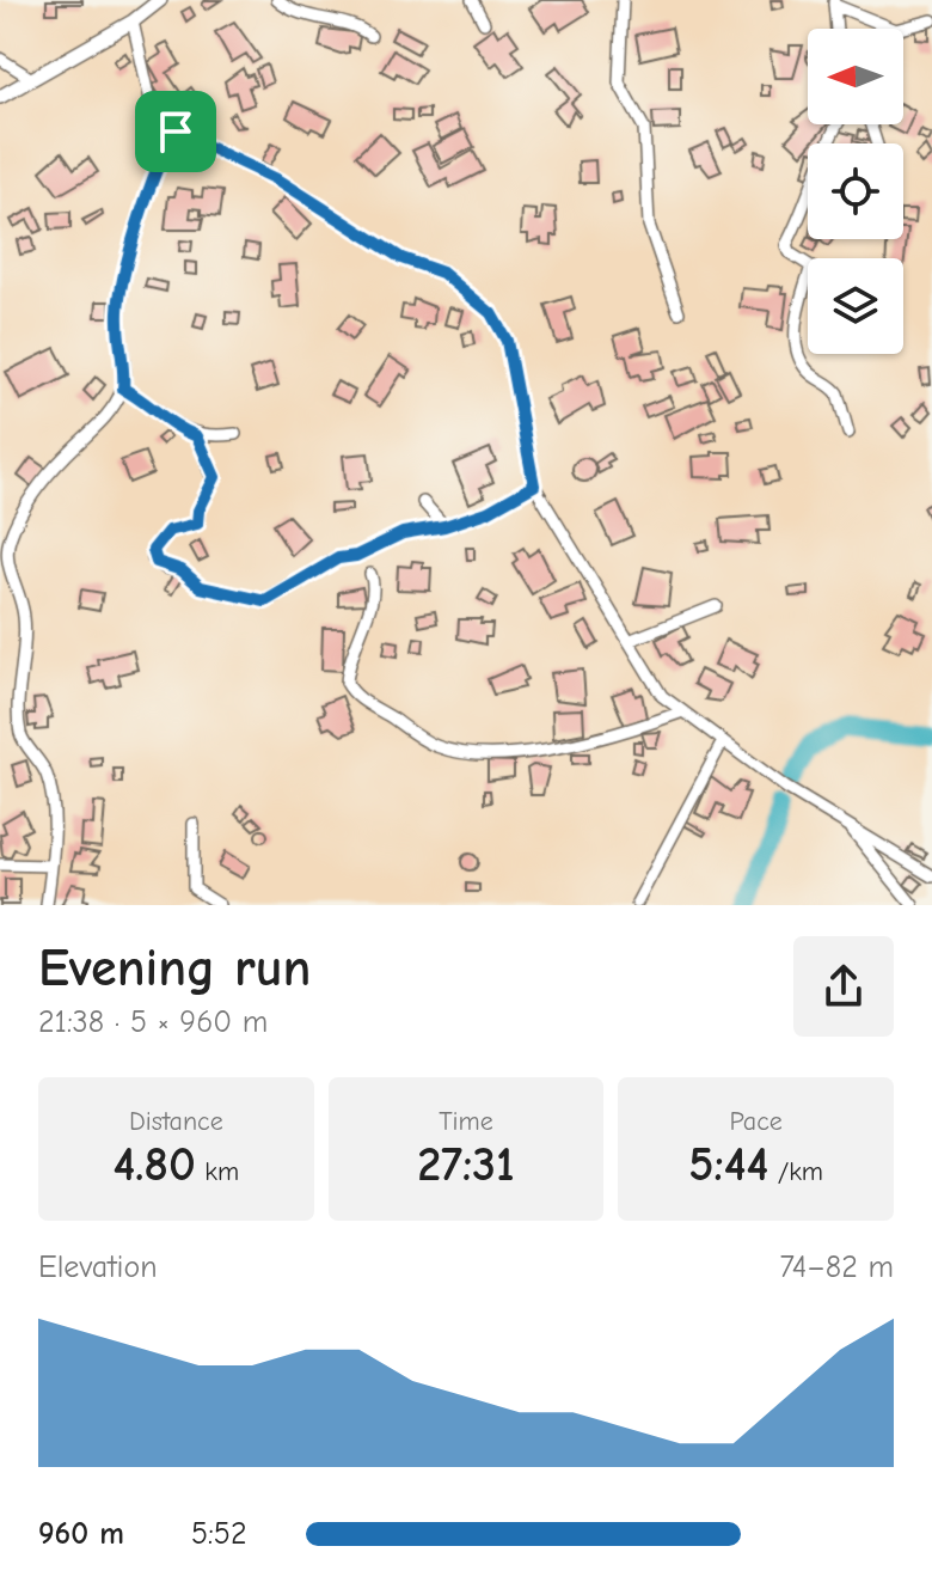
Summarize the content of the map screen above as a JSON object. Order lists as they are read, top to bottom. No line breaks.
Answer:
{"north":"left","page":{"heading":["Evening run","21:38 · 5 × 960 m"],"stats":[["Distance","4.80 km"],["Time","27:31"],["Pace","5:44 /km"]],"chart":["Elevation","74–82 m"],"list":[{"name":"960 m","note":"5:52"}]}}
